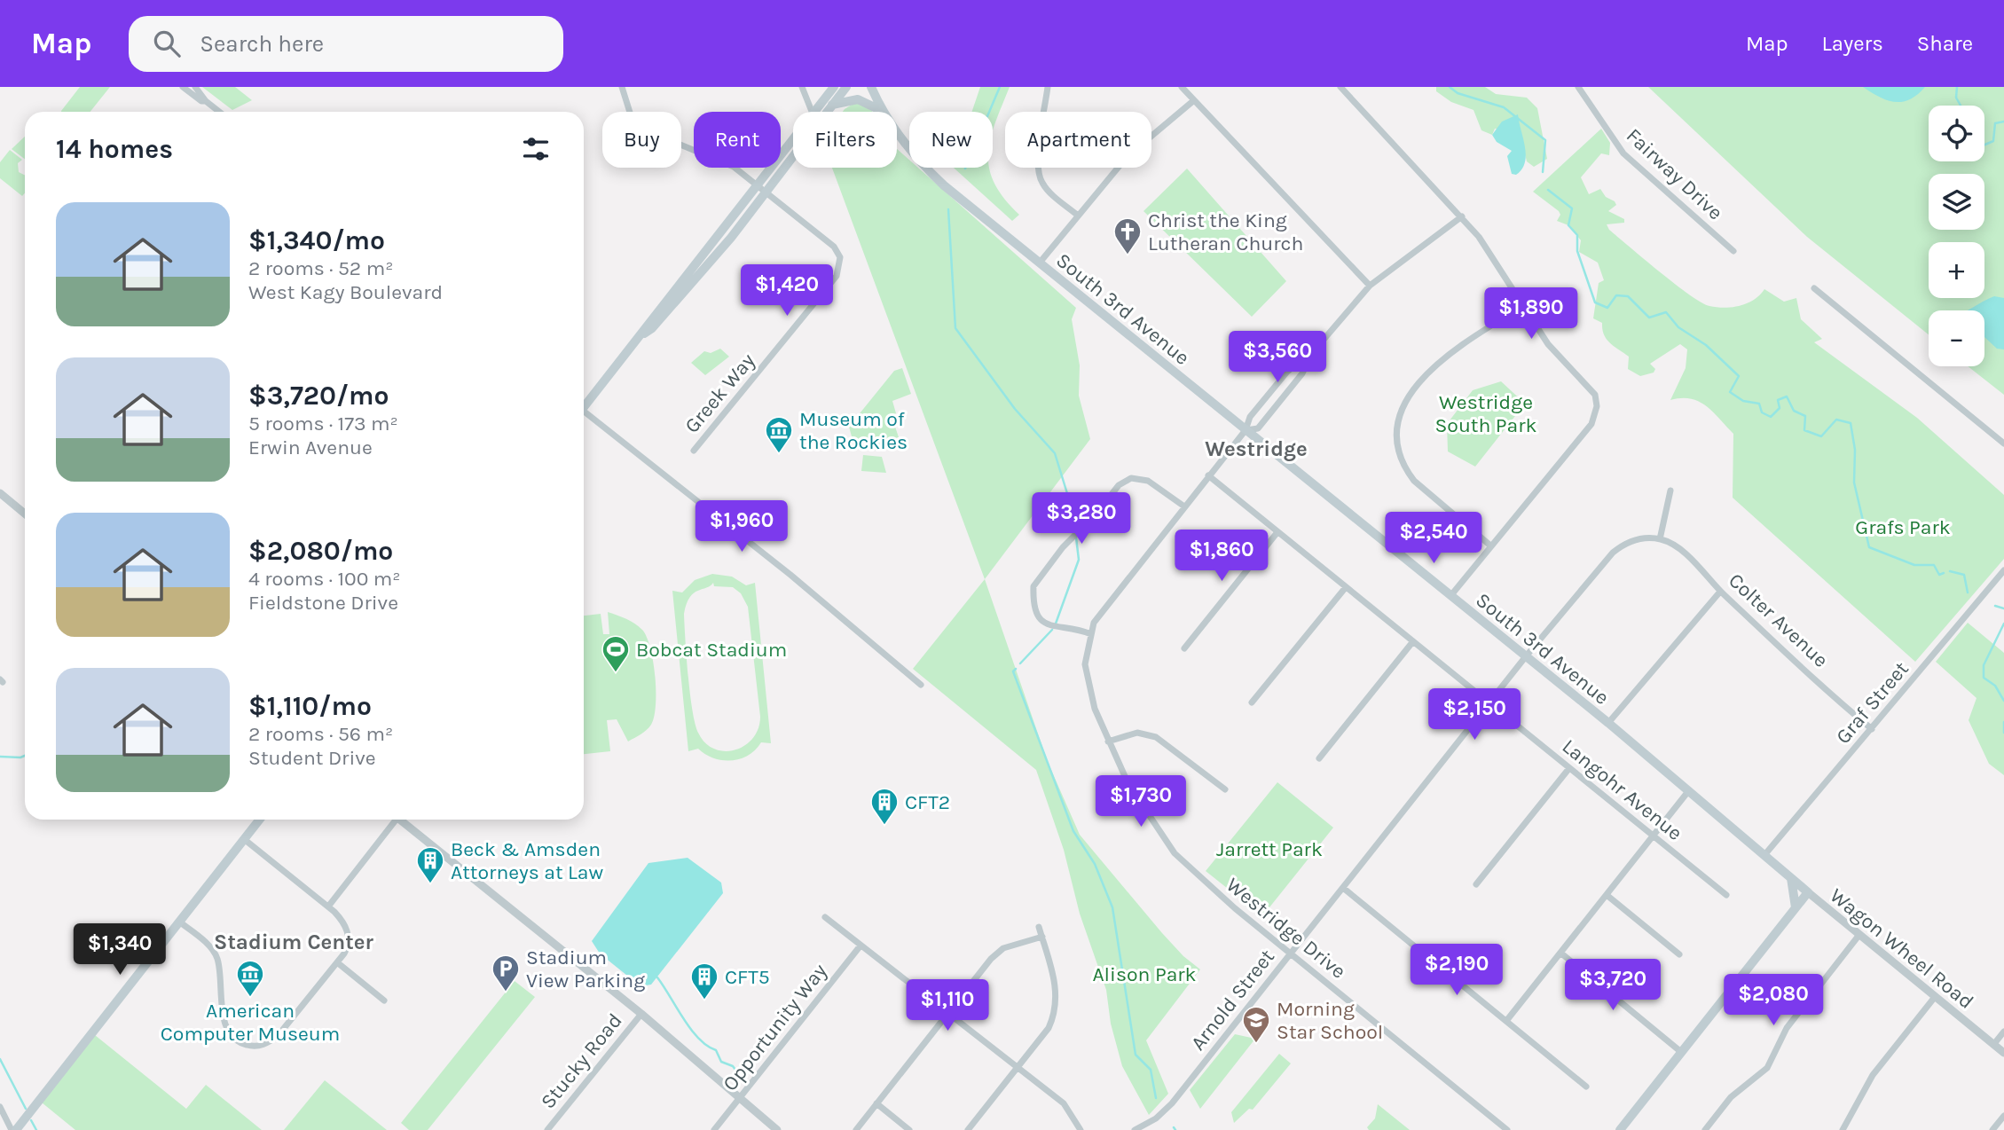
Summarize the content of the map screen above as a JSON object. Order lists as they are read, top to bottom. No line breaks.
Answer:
{"streets":{"main road":["South 3rd Avenue"],"street":["Fairway Drive","Greek Way","Colter Avenue","Graf Street","Langohr Avenue","Westridge Drive","Wagon Wheel Road","Arnold Street","Opportunity Way","Stucky Road"]},"crossings":[["South 3rd Avenue","Graf Street"],["South 3rd Avenue","Westridge Drive"],["South 3rd Avenue","Wagon Wheel Road"],["South 3rd Avenue","Arnold Street"],["Colter Avenue","Graf Street"],["Colter Avenue","Arnold Street"],["Langohr Avenue","Westridge Drive"],["Langohr Avenue","Arnold Street"],["Westridge Drive","Arnold Street"]],"districts":["Westridge","Stadium Center"],"parks":["Westridge South Park","Grafs Park","Jarrett Park","Alison Park"],"places":{"church":["Christ the King Lutheran Church"],"museum":["Museum of the Rockies","American Computer Museum"],"sports":["Bobcat Stadium"],"building":["CFT2","Beck & Amsden Attorneys at Law","CFT5"],"parking":["Stadium View Parking"],"school or university":["Morning Star School"]},"page":{"header":"Map","search":"Search here","nav":["Map","Layers","Share"],"map_buttons":["+","−"],"chip":["Buy","Rent","Filters","New","Apartment"],"heading":"14 homes","list":[{"name":"$1,340/mo","note":"2 rooms · 52 m² · West Kagy Boulevard"},{"name":"$3,720/mo","note":"5 rooms · 173 m² · Erwin Avenue"},{"name":"$2,080/mo","note":"4 rooms · 100 m² · Fieldstone Drive"},{"name":"$1,110/mo","note":"2 rooms · 56 m² · Student Drive"}],"price":["$1,420","$1,890","$3,560","$3,280","$1,960","$2,540","$1,860","$2,150","$1,730","$1,340","$2,190","$3,720","$2,080","$1,110"]}}
